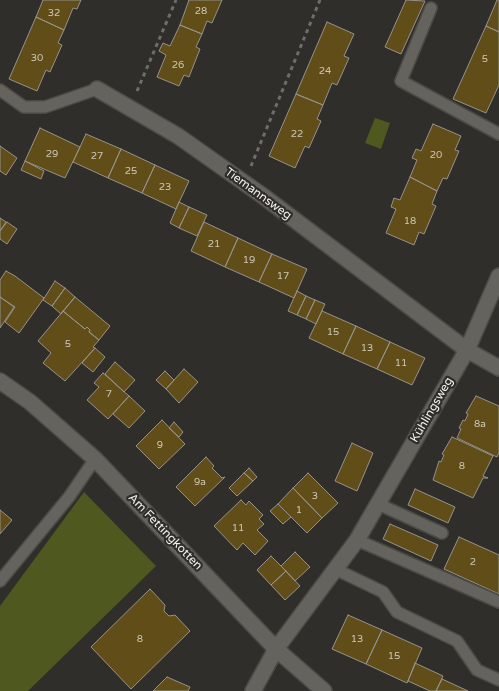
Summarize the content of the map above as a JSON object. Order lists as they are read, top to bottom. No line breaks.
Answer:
{"streets":{"street":["Tiemannsweg","Kühlingsweg","Am Fettingkotten"]},"crossings":[["Tiemannsweg","Kühlingsweg"],["Kühlingsweg","Am Fettingkotten"]],"house_numbers":["28","32","30","5","26","24","22","29","20","27","25","23","18","21","19","17","15","5","13","11","7","8a","9","8","9a","3","1","11","2","8","13","15"]}
